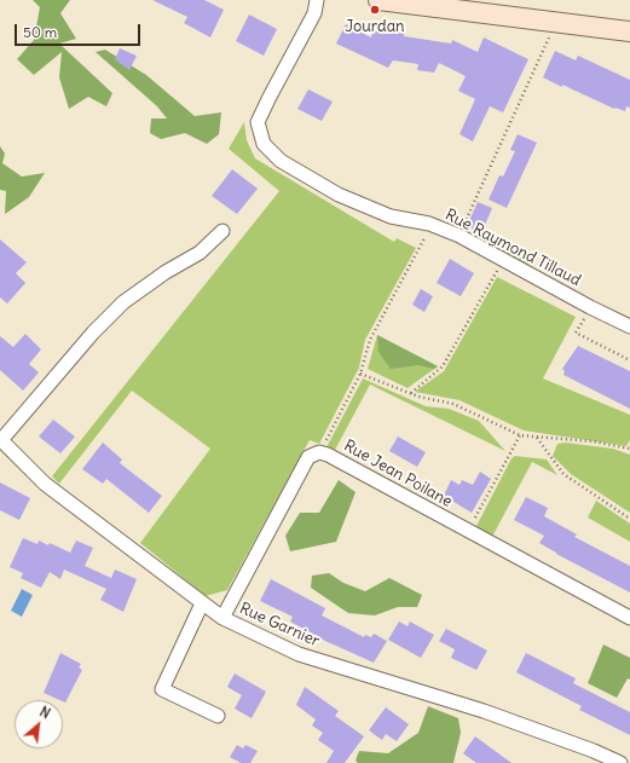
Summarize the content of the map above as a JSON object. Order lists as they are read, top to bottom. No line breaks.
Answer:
{"streets":{"street":["Rue Raymond Tillaud","Rue Jean Poilane","Rue Garnier"]},"crossings":[["Rue Jean Poilane","Rue Garnier"]],"places":["Jourdan"],"scale_bar":"50 m","north":"top right"}
